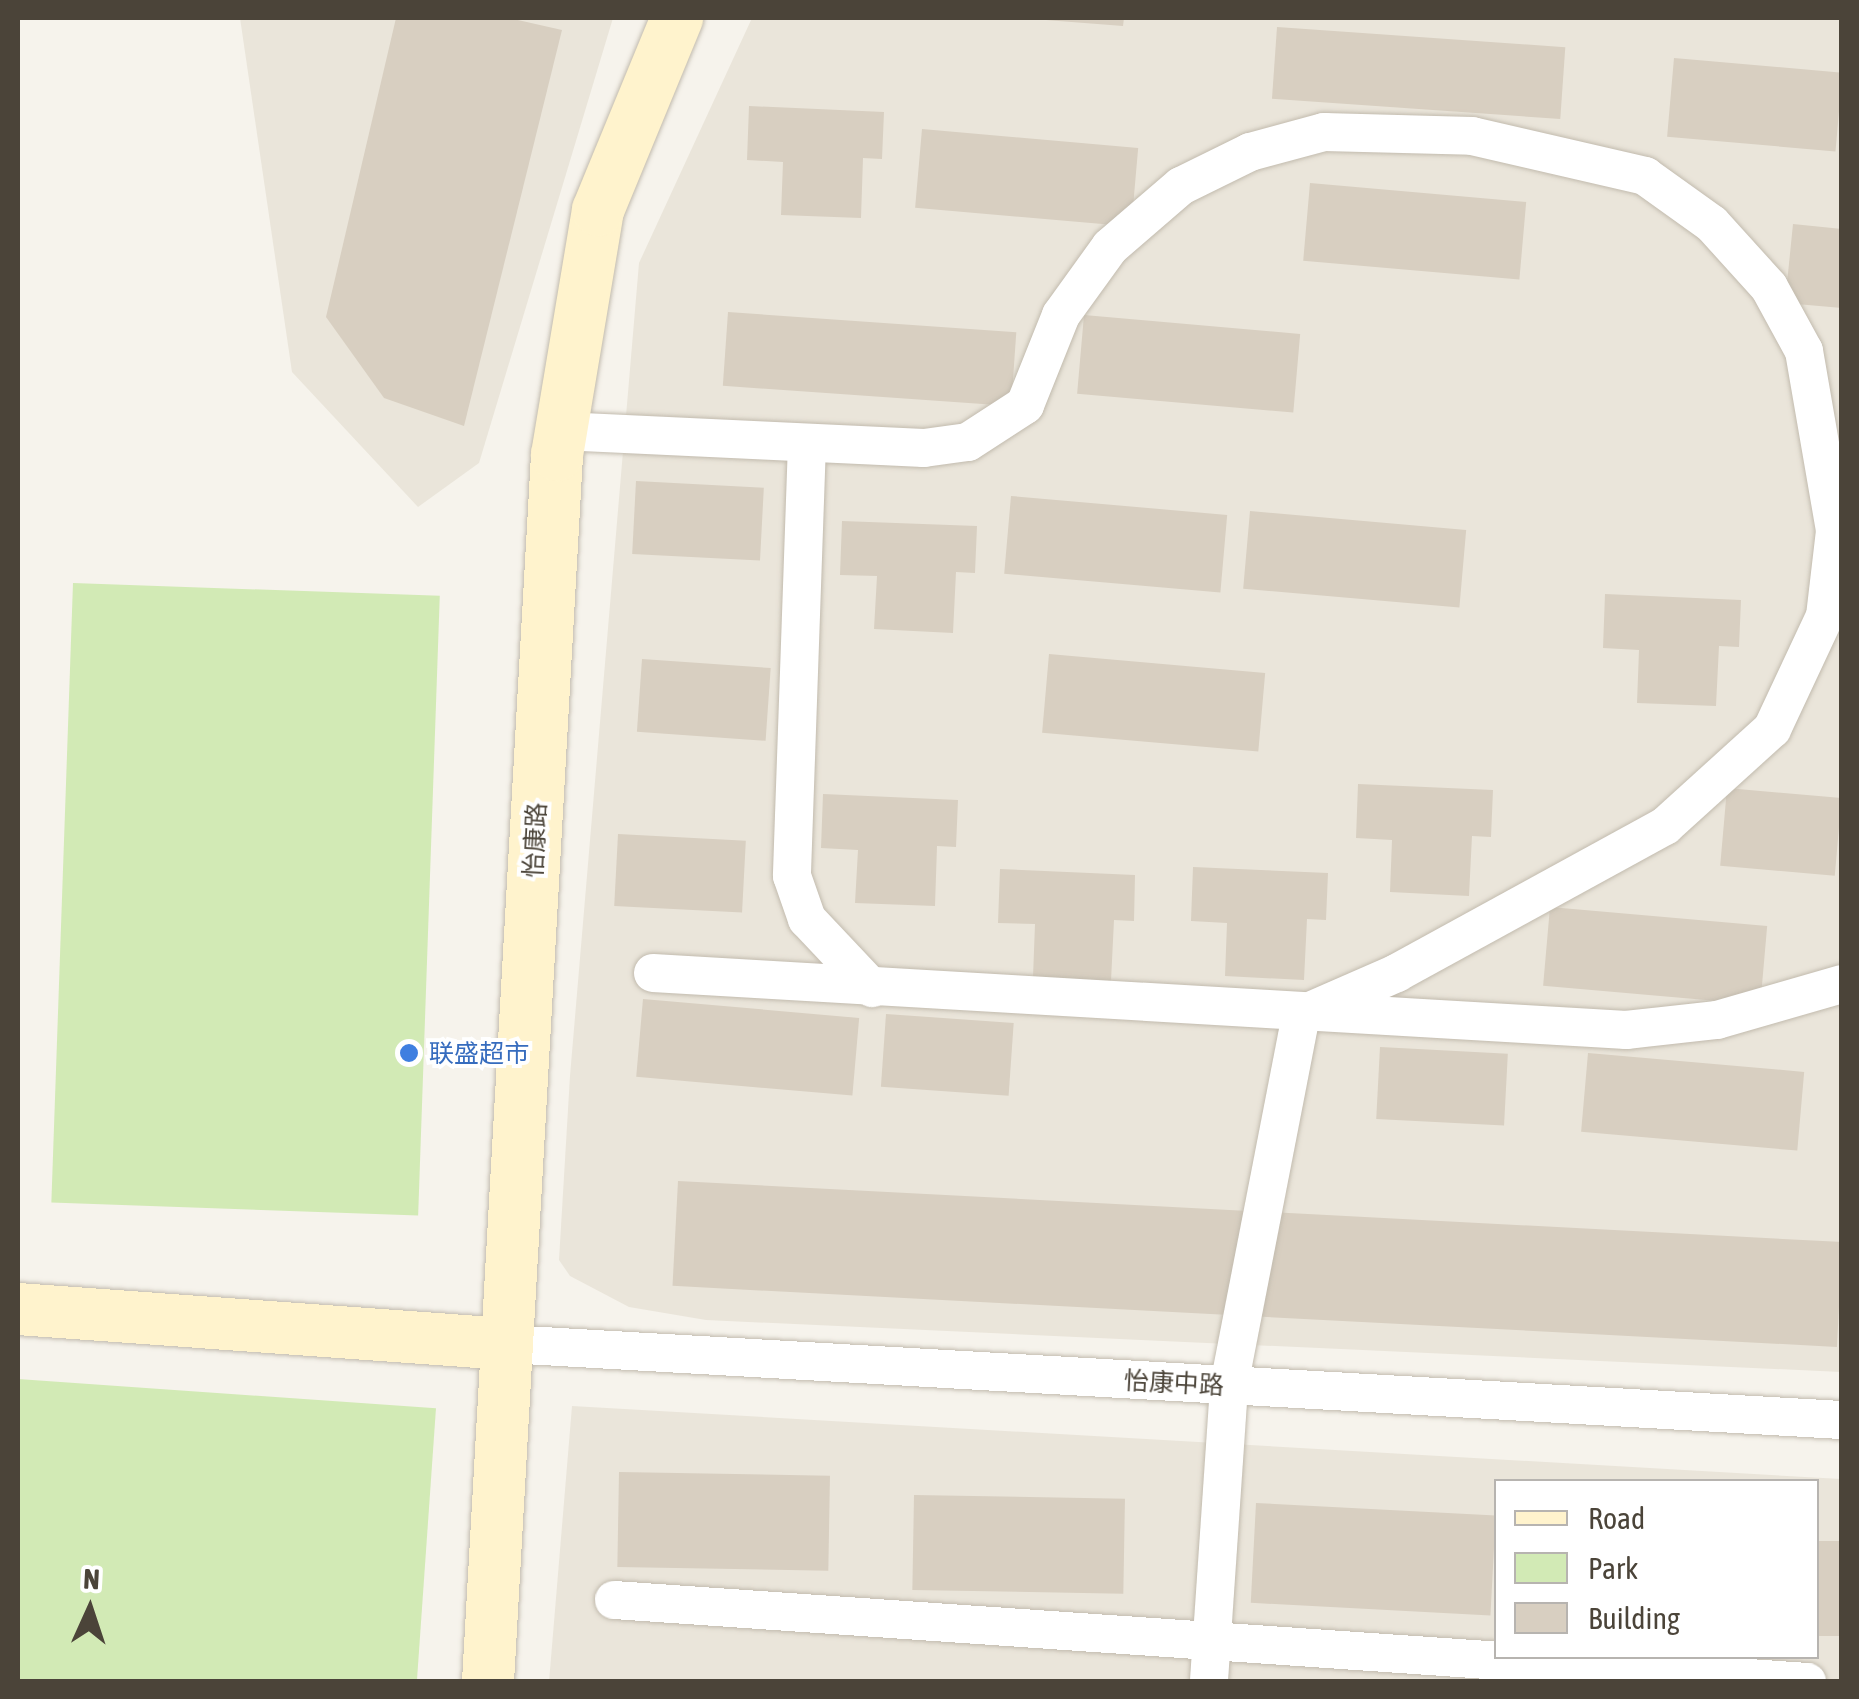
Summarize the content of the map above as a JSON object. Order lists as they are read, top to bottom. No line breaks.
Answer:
{"streets":{"street":["怡康路","怡康中路"]},"crossings":[["怡康路","怡康中路"]],"places":["联盛超市"],"legend":["Road","Park","Building"],"north":"top"}
